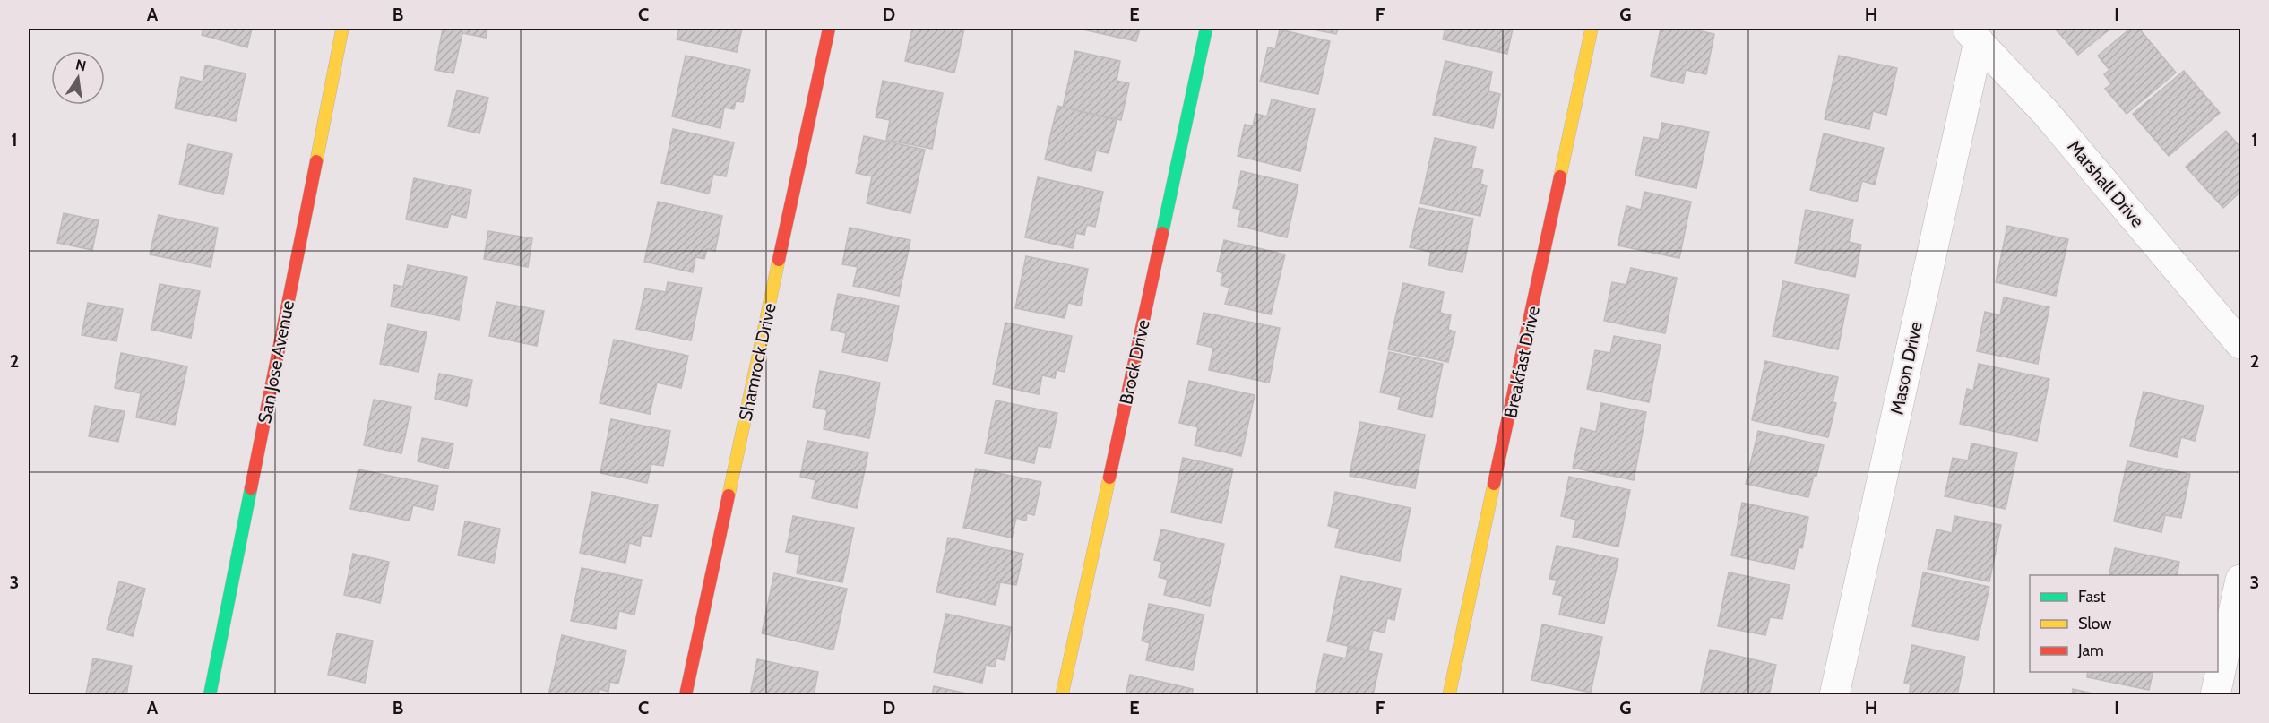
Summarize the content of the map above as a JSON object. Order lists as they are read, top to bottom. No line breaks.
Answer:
{"streets":{"street":["Marshall Drive","San Jose Avenue","Shamrock Drive","Brock Drive","Breakfast Drive","Mason Drive"]},"crossings":[["Marshall Drive","Mason Drive"]],"legend":["Fast","Slow","Jam"],"north":"top","grid":{"columns":["A","B","C","D","E","F","G","H","I"],"rows":["1","2","3"]}}
